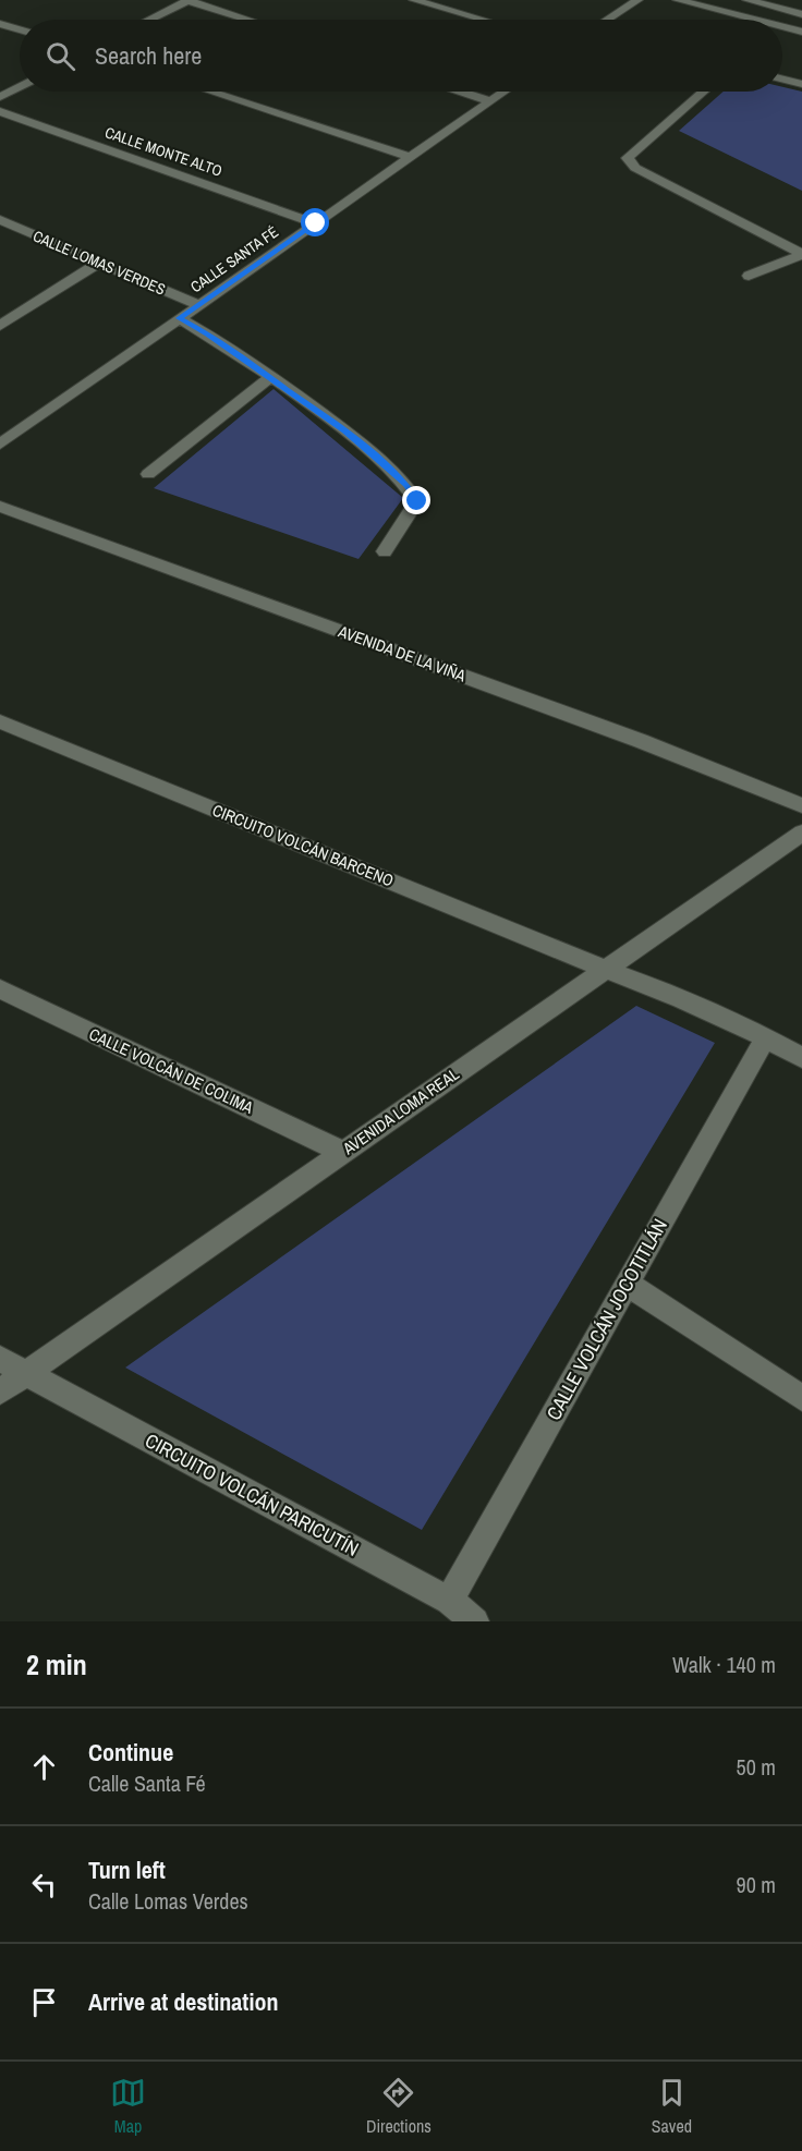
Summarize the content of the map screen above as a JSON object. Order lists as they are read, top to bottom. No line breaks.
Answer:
{"streets":{"street":["CALLE MONTE ALTO","CALLE SANTA FÉ","CALLE LOMAS VERDES","AVENIDA DE LA VIÑA","CIRCUITO VOLCÁN BARCENO","CALLE VOLCÁN DE COLIMA","AVENIDA LOMA REAL","CALLE VOLCÁN JOCOTITLÁN","CIRCUITO VOLCÁN PARICUTÍN"]},"crossings":[["CALLE MONTE ALTO","CALLE SANTA FÉ"],["CALLE SANTA FÉ","CALLE LOMAS VERDES"],["CIRCUITO VOLCÁN BARCENO","AVENIDA LOMA REAL"],["CALLE VOLCÁN DE COLIMA","AVENIDA LOMA REAL"],["AVENIDA LOMA REAL","CIRCUITO VOLCÁN PARICUTÍN"],["CALLE VOLCÁN JOCOTITLÁN","CIRCUITO VOLCÁN PARICUTÍN"]],"page":{"search":"Search here","heading":["2 min","Walk · 140 m"],"list":[["Continue","Calle Santa Fé","50 m"],["Turn left","Calle Lomas Verdes","90 m"],"Arrive at destination"],"nav":["Map","Directions","Saved"]}}
